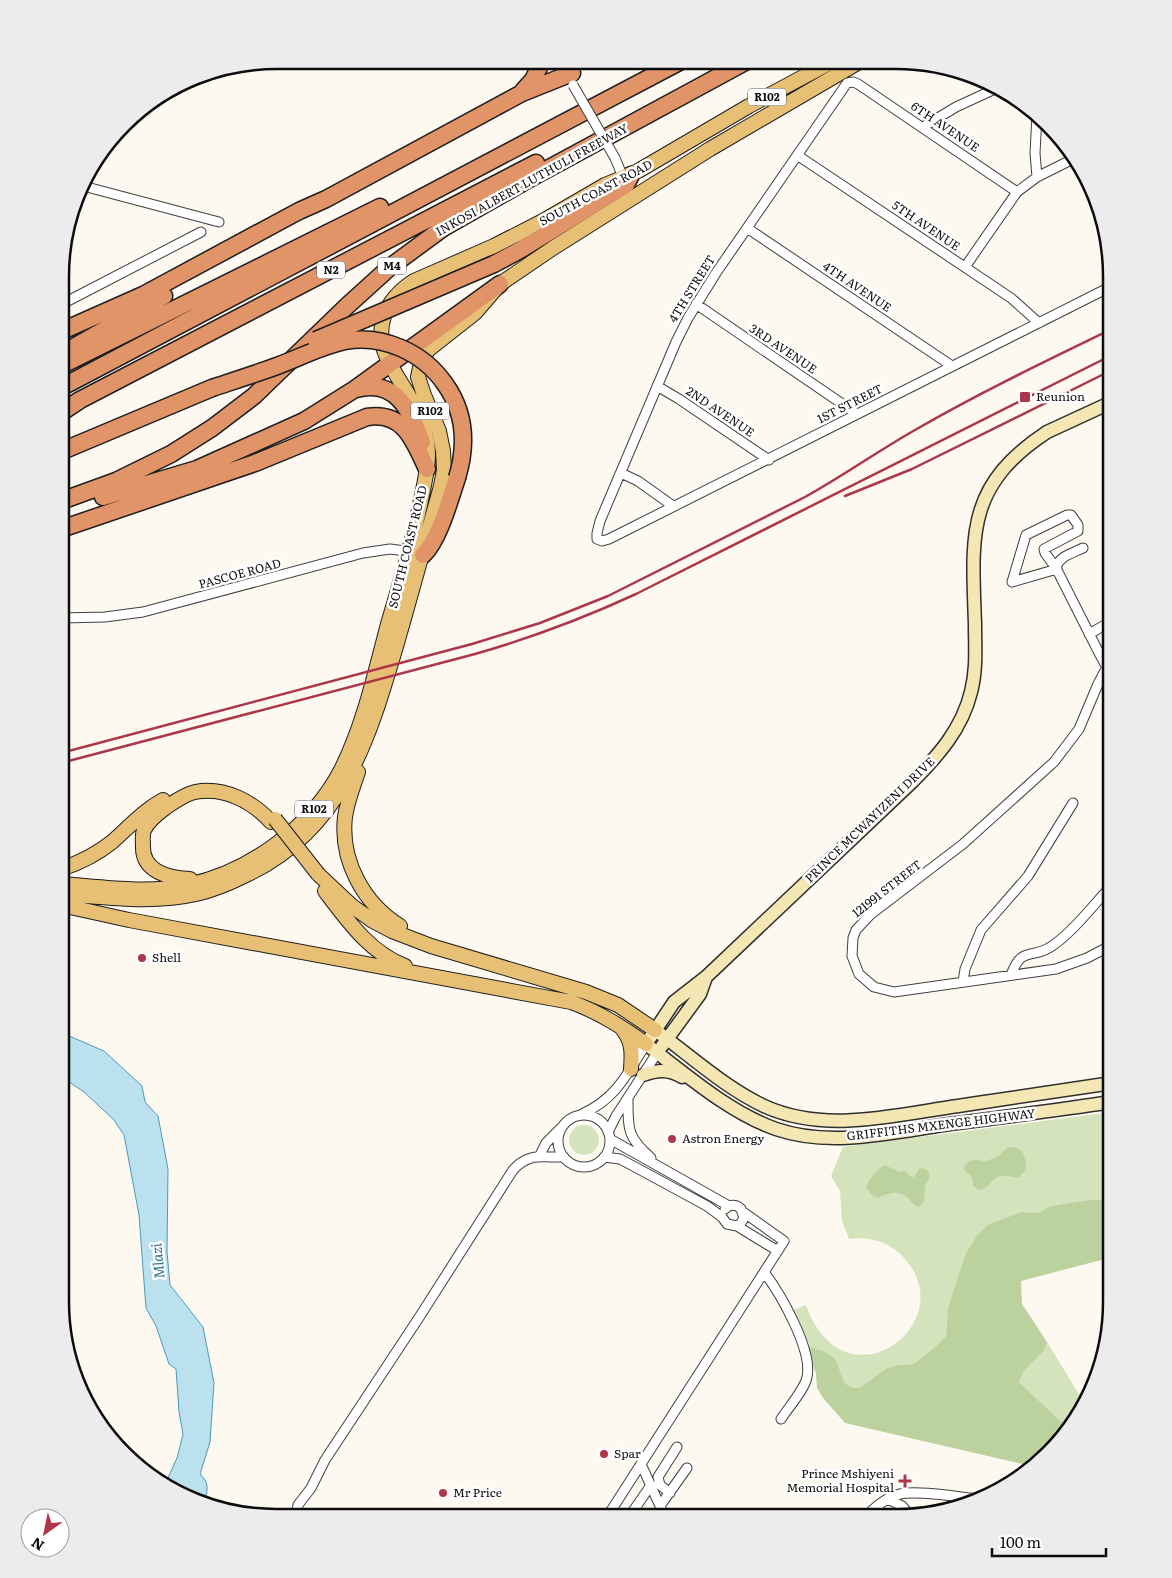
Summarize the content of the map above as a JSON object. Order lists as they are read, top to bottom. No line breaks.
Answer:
{"streets":{"highway":["INKOSI ALBERT LUTHULI FREEWAY","M4","N2"],"main road":["R102","SOUTH COAST ROAD"],"street":["6TH AVENUE","5TH AVENUE","4TH AVENUE","4TH STREET","3RD AVENUE","1ST STREET","2ND AVENUE","PASCOE ROAD","PRINCE MCWAYIZENI DRIVE","121991 STREET","GRIFFITHS MXENGE HIGHWAY"]},"crossings":[["R102","SOUTH COAST ROAD"],["6TH AVENUE","4TH STREET"],["SOUTH COAST ROAD","PASCOE ROAD"],["5TH AVENUE","4TH STREET"],["5TH AVENUE","1ST STREET"],["4TH AVENUE","4TH STREET"],["4TH AVENUE","1ST STREET"],["4TH STREET","3RD AVENUE"],["4TH STREET","1ST STREET"],["4TH STREET","2ND AVENUE"],["3RD AVENUE","1ST STREET"],["1ST STREET","2ND AVENUE"],["PRINCE MCWAYIZENI DRIVE","GRIFFITHS MXENGE HIGHWAY"]],"water":["Mlazi"],"places":{"transit":["Reunion"],"other":["Shell","Astron Energy","Spar","Mr Price"],"health":["Prince Mshiyeni Memorial Hospital"]},"scale_bar":"100 m","north":"bottom left"}
